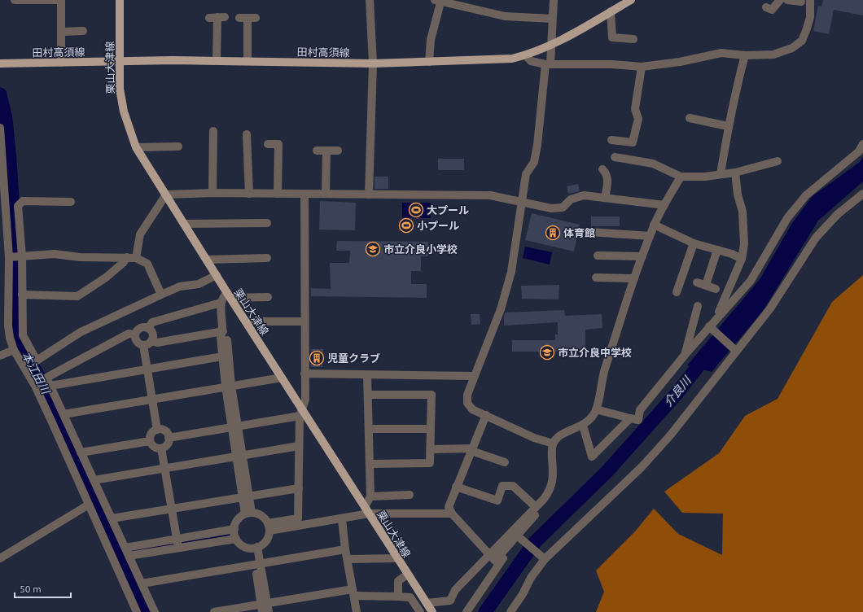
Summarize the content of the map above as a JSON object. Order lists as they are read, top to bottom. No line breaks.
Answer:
{"streets":{"main road":["田村高須線","栗山大津線"]},"crossings":[["田村高須線","栗山大津線"]],"water":["本江田川","介良川"],"places":{"sports":["大プール","小プール"],"building":["体育館","児童クラブ"],"school or university":["市立介良小学校","市立介良中学校"]},"scale_bar":"50 m"}
